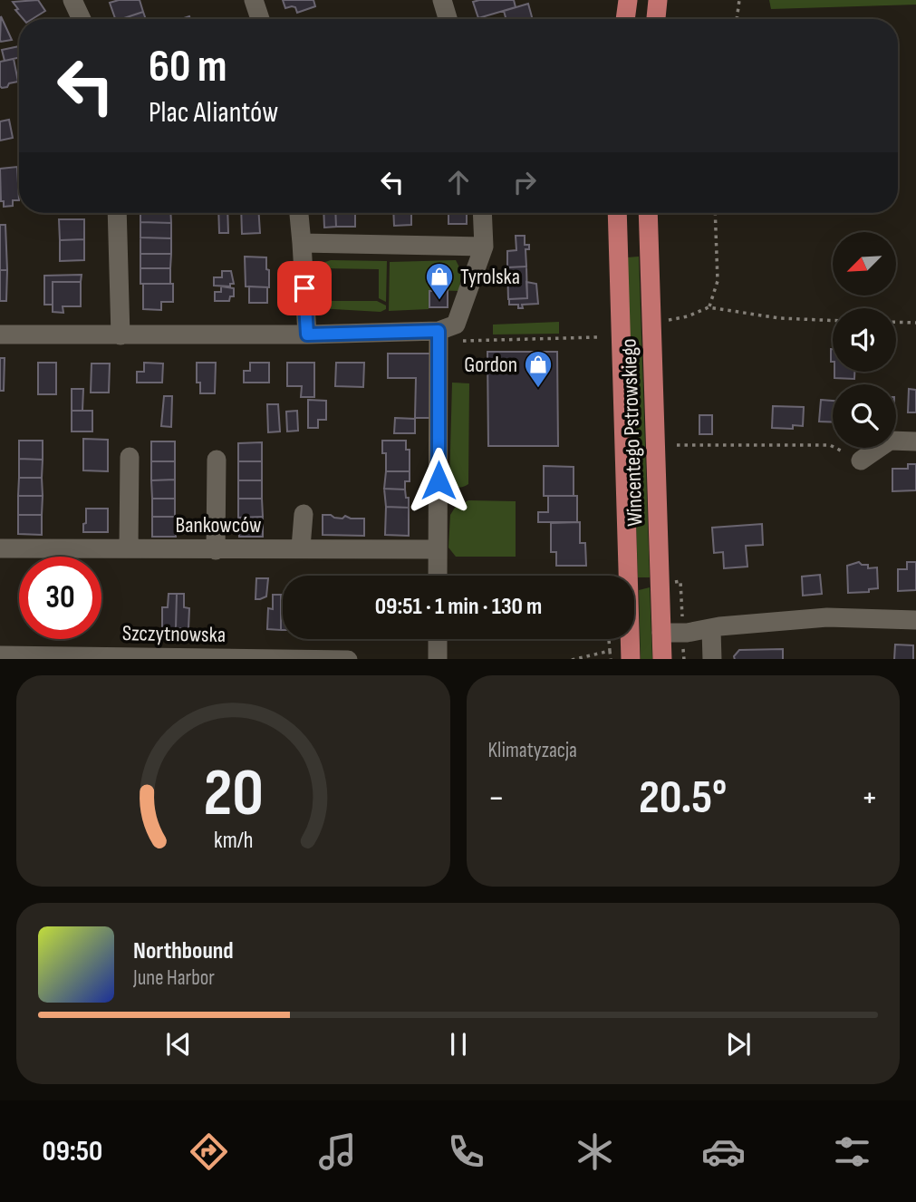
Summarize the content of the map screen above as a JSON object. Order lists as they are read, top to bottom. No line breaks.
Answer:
{"streets":{"main road":["Wincentego Pstrowskiego"],"street":["Bankowców","Szczytnowska"]},"places":{"shop":["Tyrolska","Gordon"]},"north":"bottom left","page":{"turn":["60 m","Plac Aliantów"],"limit":"30","trip":"09:51 · 1 min · 130 m","tile":"Klimatyzacja","heat":["−","20.5°","+"],"song":["Northbound","June Harbor"],"tabs":"09:50","gauge":["20","km/h"]}}
